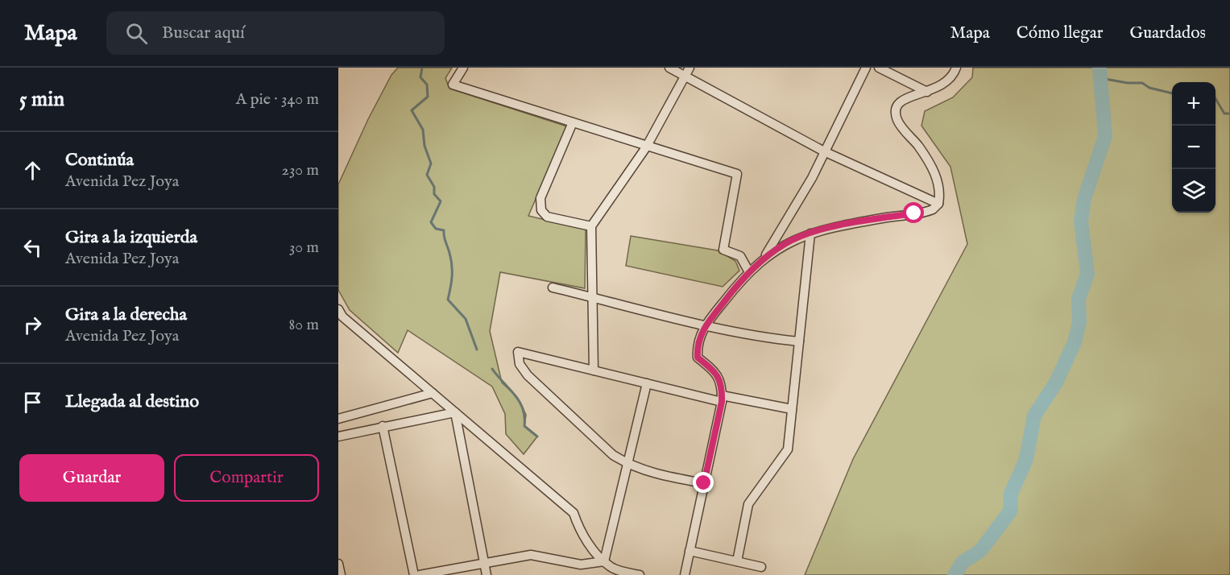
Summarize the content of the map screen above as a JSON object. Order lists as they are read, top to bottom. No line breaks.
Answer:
{"page":{"header":"Mapa","search":"Buscar aquí","nav":["Mapa","Cómo llegar","Guardados"],"heading":["5 min","A pie · 340 m"],"map_buttons":["+","−"],"list":[["Continúa","Avenida Pez Joya","230 m"],["Gira a la izquierda","Avenida Pez Joya","30 m"],["Gira a la derecha","Avenida Pez Joya","80 m"],"Llegada al destino"],"buttons":["Guardar","Compartir"]}}
